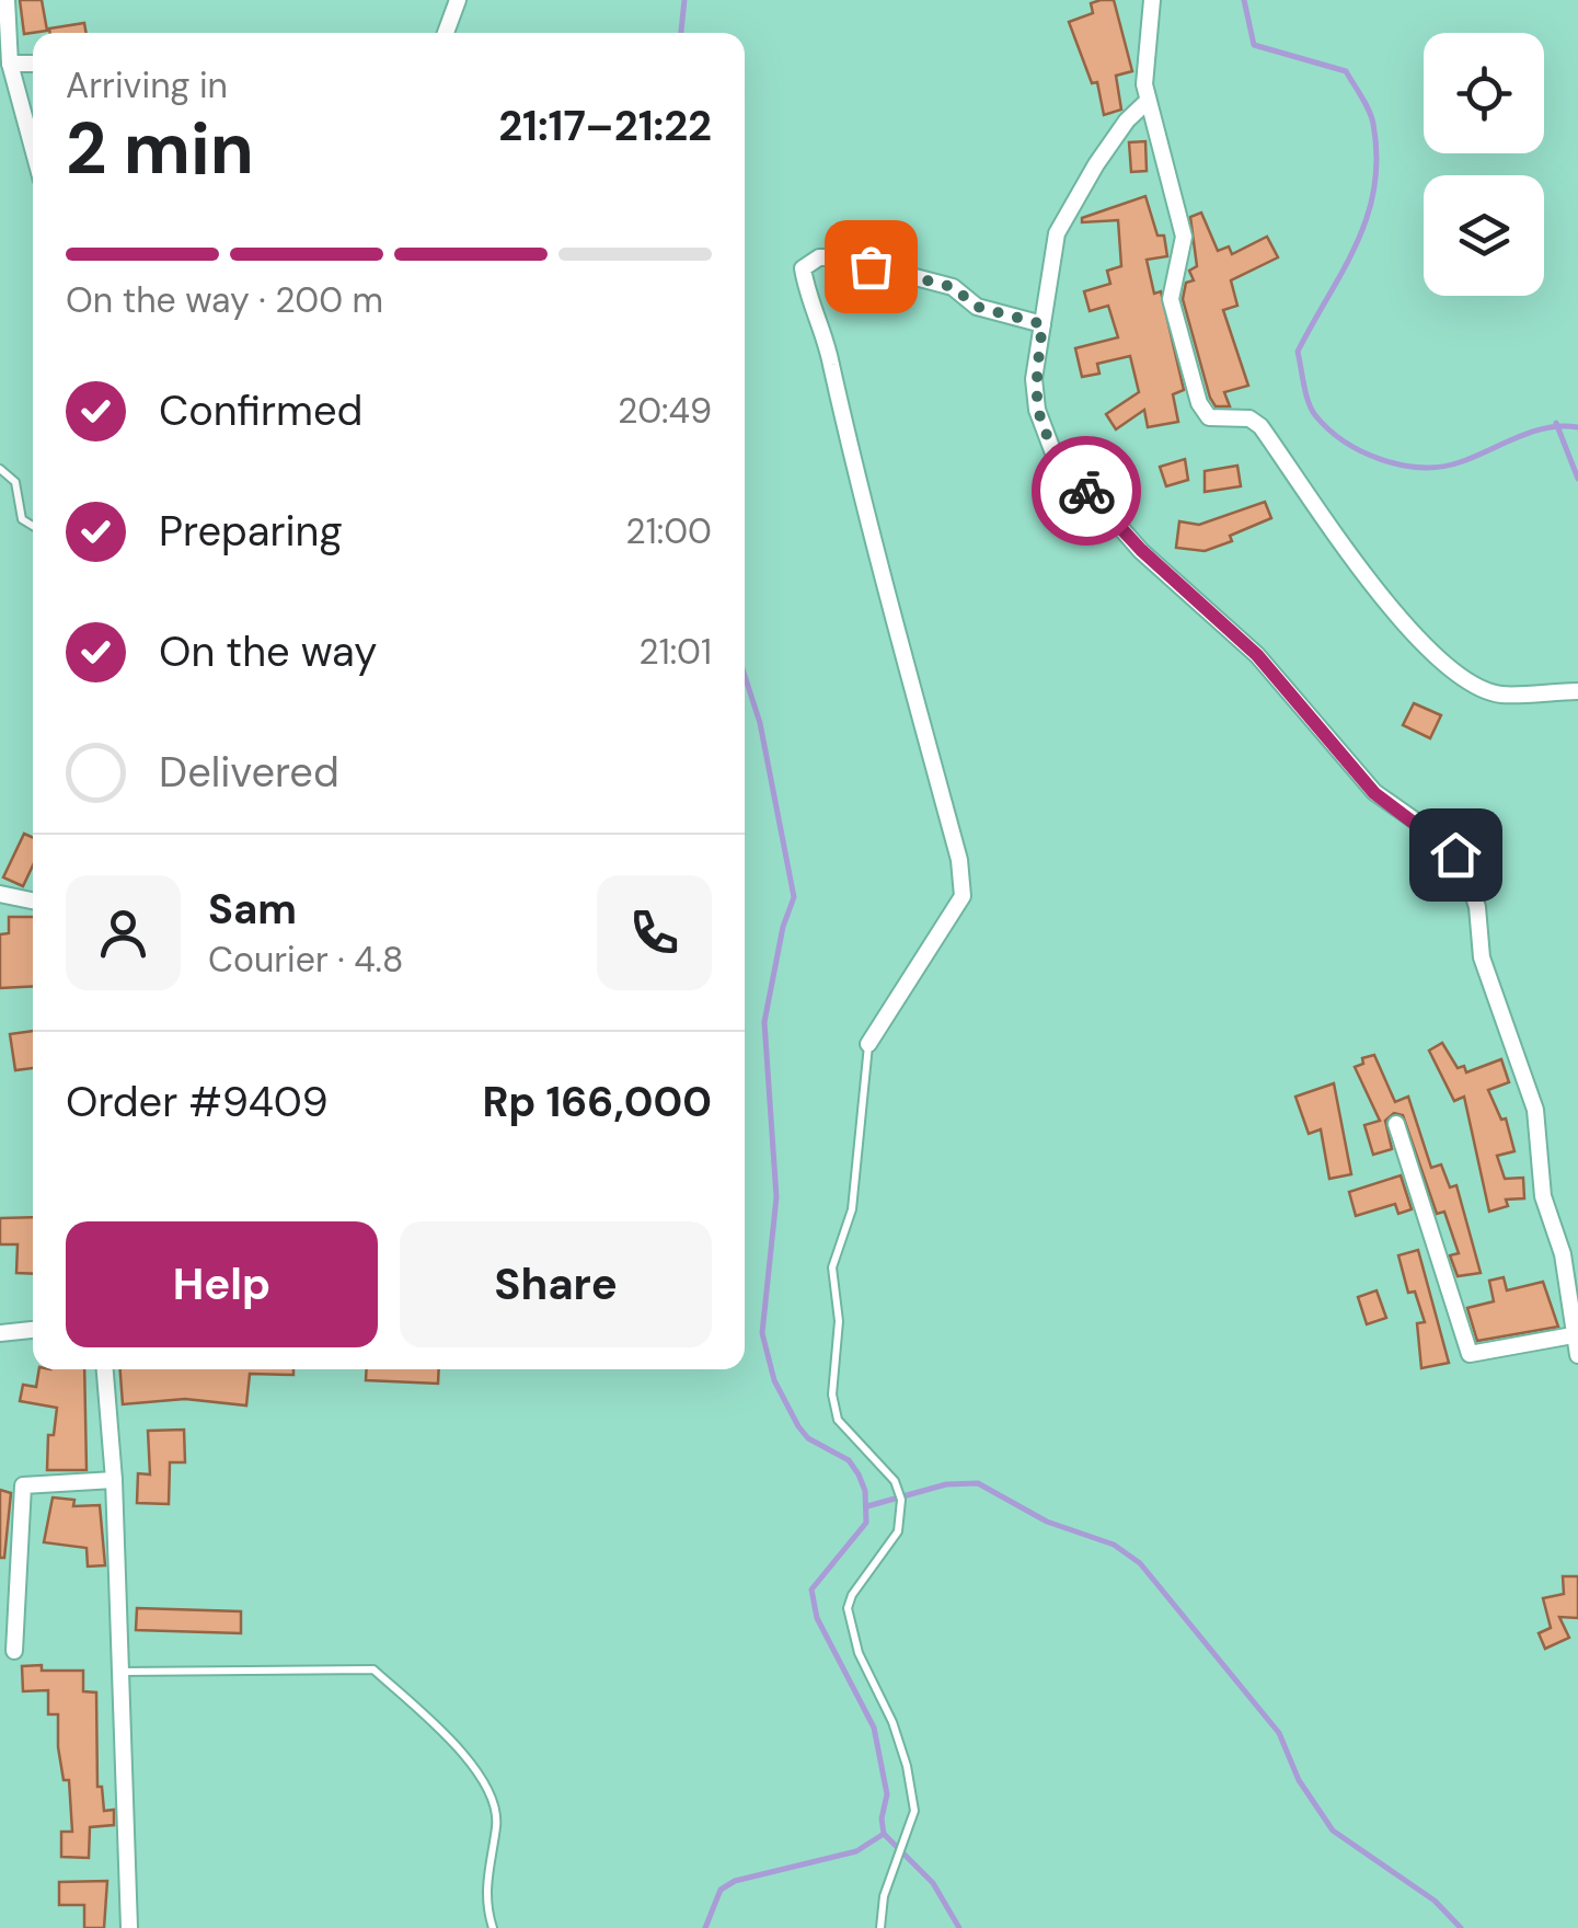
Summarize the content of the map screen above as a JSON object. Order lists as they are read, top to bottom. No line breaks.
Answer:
{"page":{"heading":["2 min","Arriving in","21:17–21:22"],"panel":["Sam","Courier · 4.8","Order #9409","Rp 166,000"],"bar":"On the way · 200 m","list":[["Confirmed","20:49"],["Preparing","21:00"],["On the way","21:01"],"Delivered"],"buttons":["Help","Share"]}}
